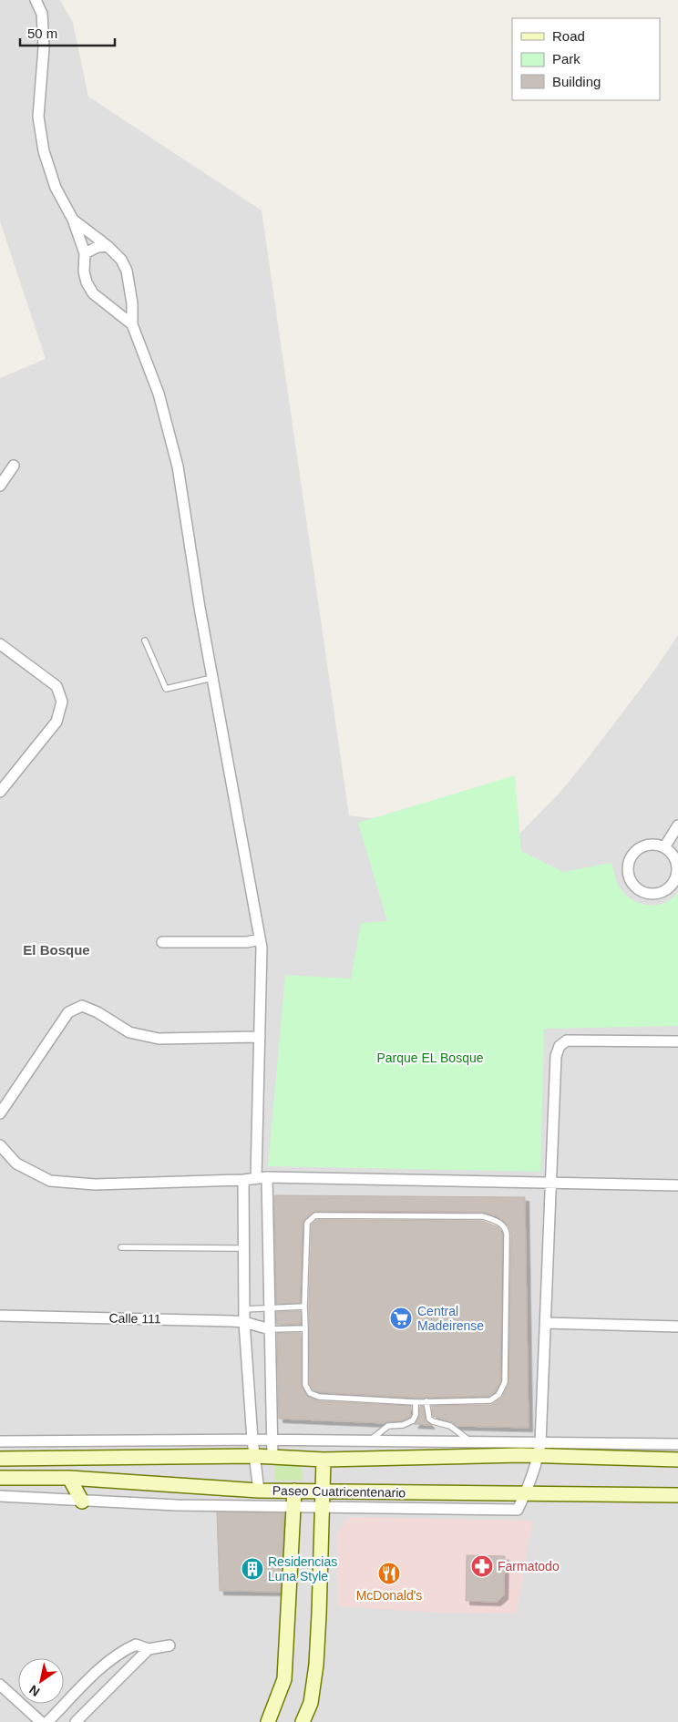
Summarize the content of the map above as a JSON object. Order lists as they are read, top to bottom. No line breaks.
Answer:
{"streets":{"street":["Calle 111","Paseo Cuatricentenario"]},"districts":["El Bosque"],"parks":["Parque EL Bosque"],"places":{"supermarket":["Central Madeirense"],"pharmacy":["Farmatodo"],"building":["Residencias Luna Style"],"restaurant":["McDonald's"]},"legend":["Road","Park","Building"],"scale_bar":"50 m","north":"bottom left"}
